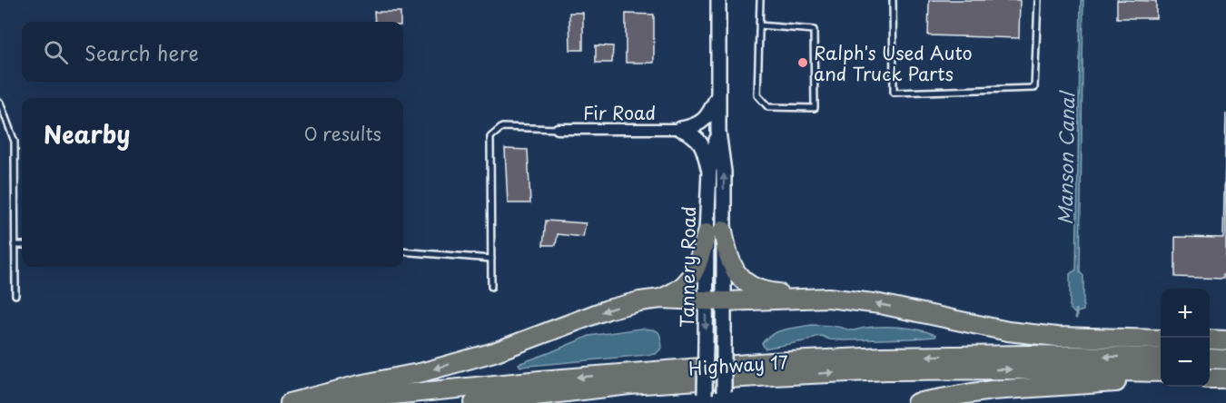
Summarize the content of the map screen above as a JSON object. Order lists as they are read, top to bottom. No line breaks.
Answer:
{"streets":{"highway":["Highway 17"],"main road":["Tannery Road"],"street":["Fir Road"]},"water":["Manson Canal"],"places":["Ralph's Used Auto and Truck Parts"],"page":{"search":"Search here","heading":["Nearby","0 results"],"map_buttons":["+","−"]}}
